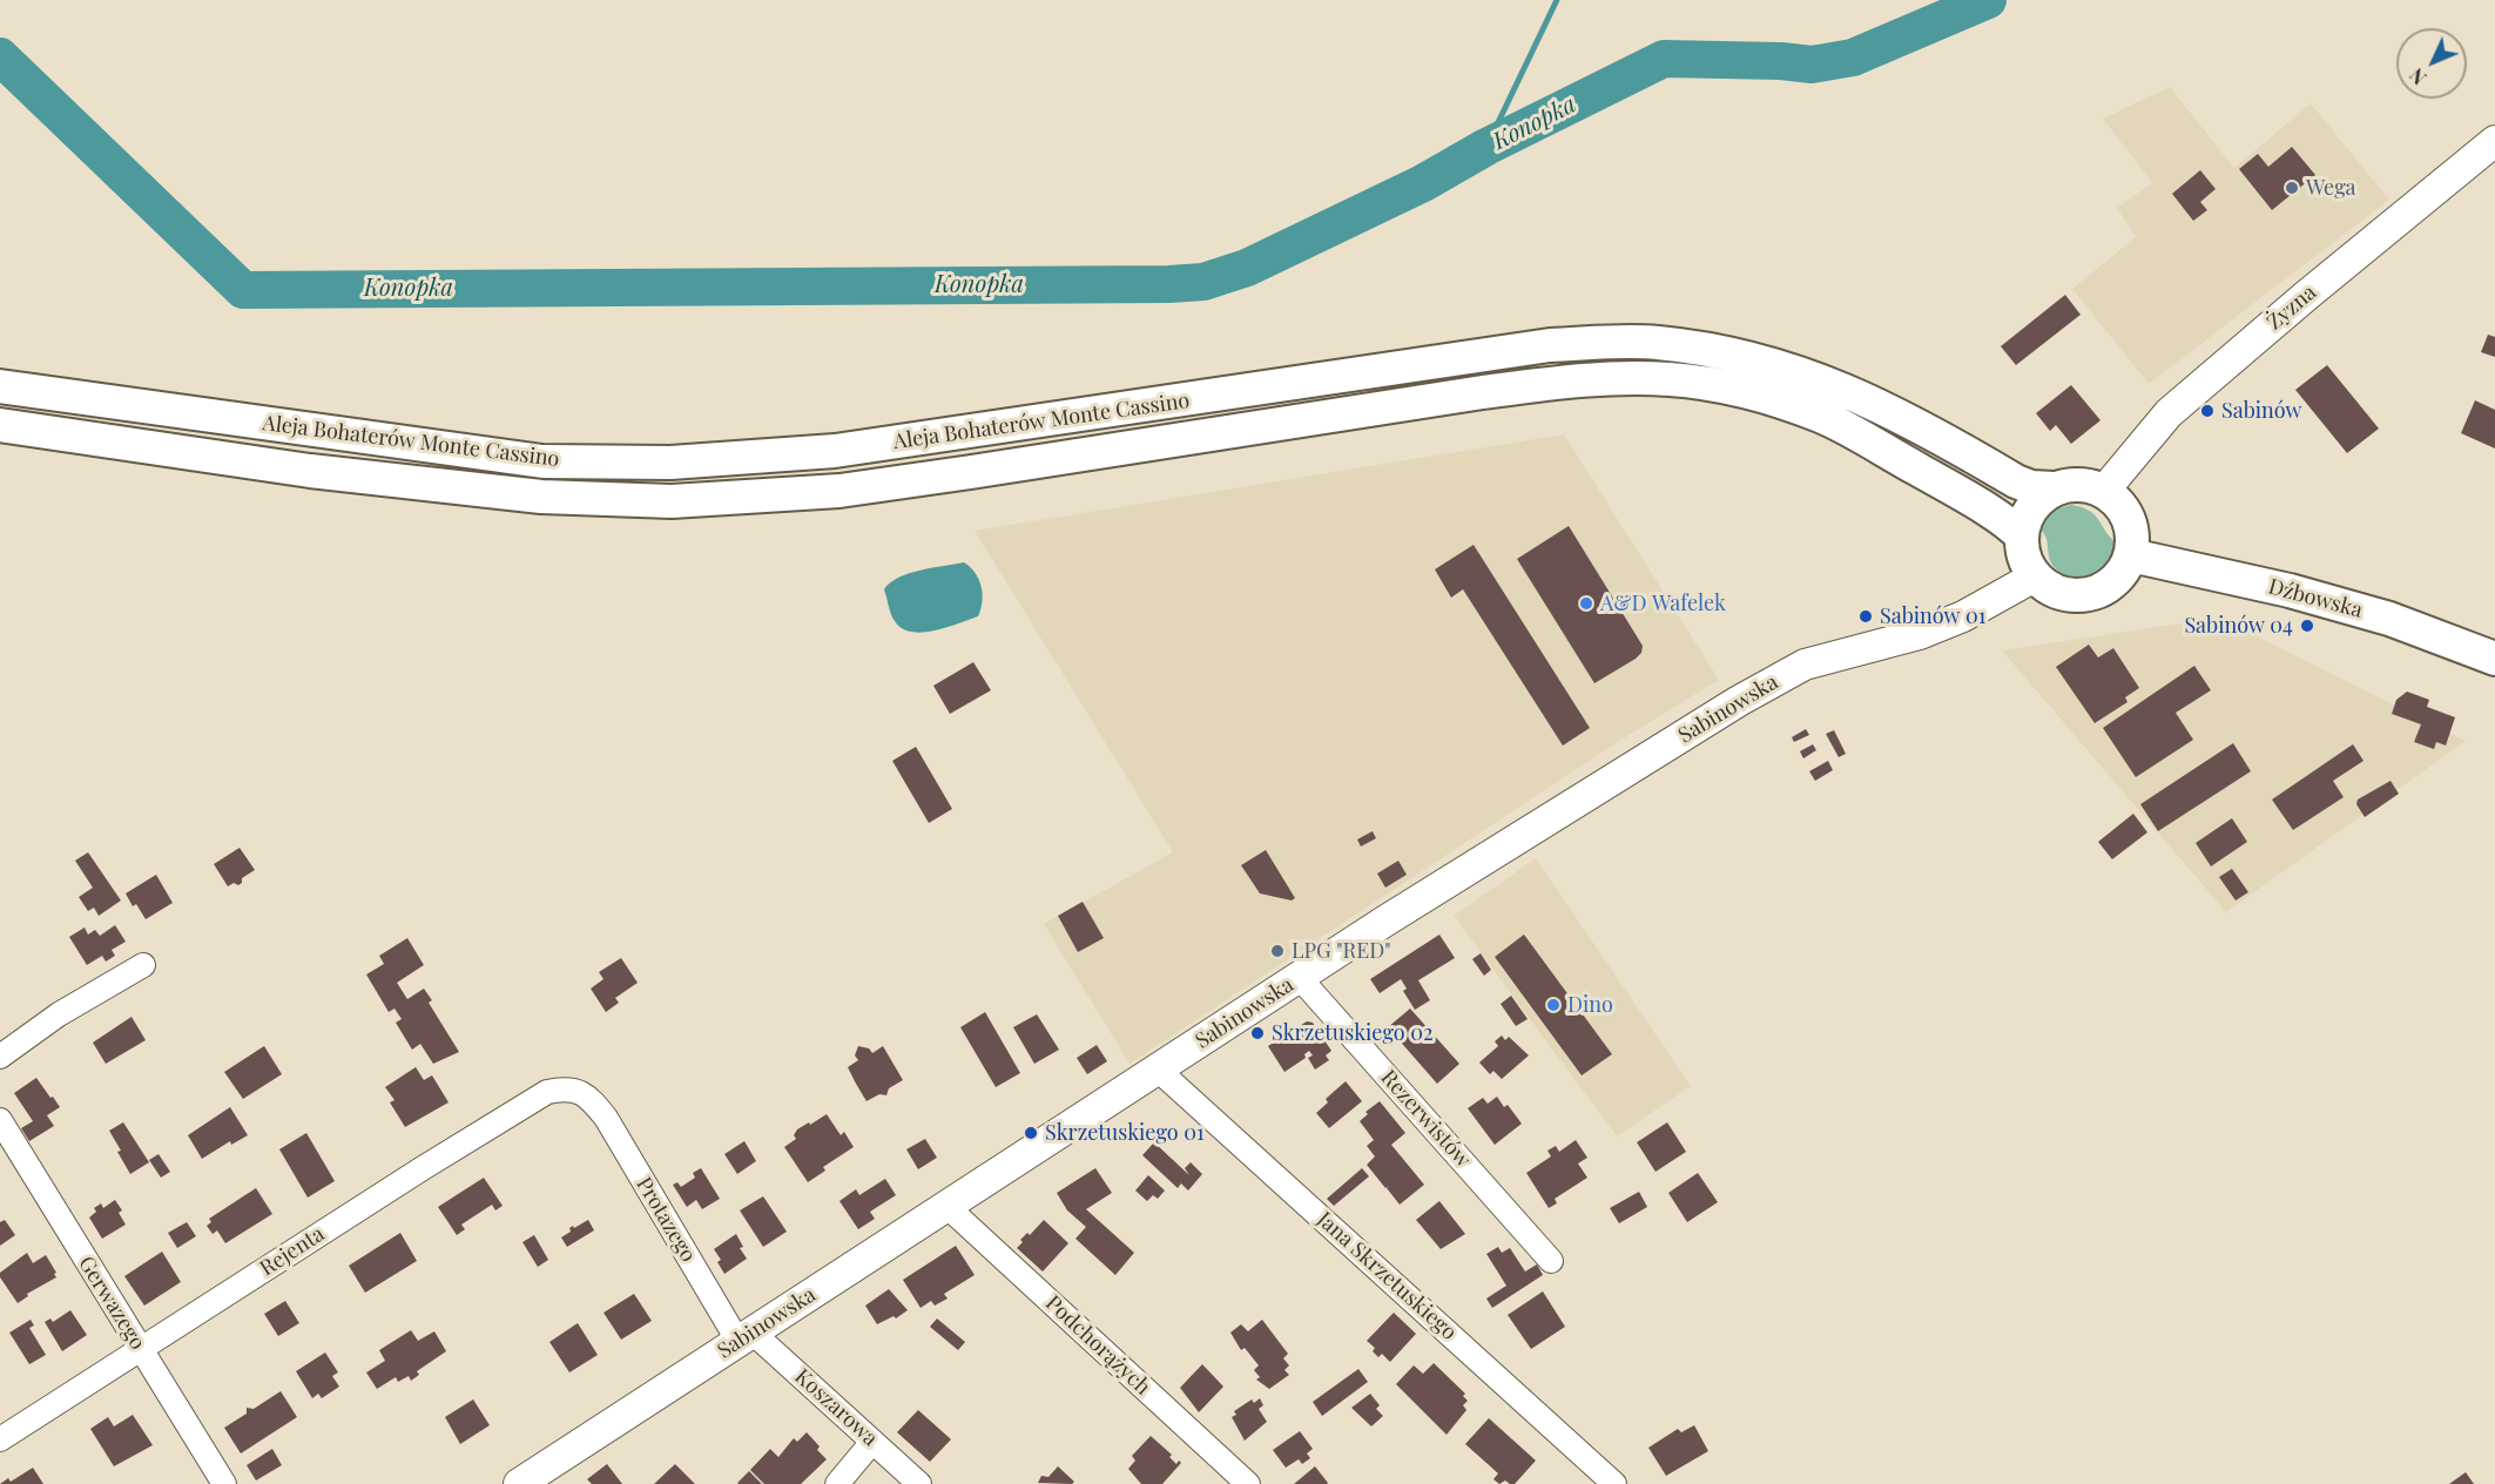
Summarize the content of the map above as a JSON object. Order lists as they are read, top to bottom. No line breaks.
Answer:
{"streets":{"main road":["Aleja Bohaterów Monte Cassino","Dźbowska"],"street":["Żyzna","Sabinowska","Rezerwistów","Protazego","Rejenta","Jana Skrzetuskiego","Gerwazego","Podchorążych","Koszarowa"]},"crossings":[["Żyzna","Aleja Bohaterów Monte Cassino"],["Żyzna","Dźbowska"],["Żyzna","Sabinowska"],["Aleja Bohaterów Monte Cassino","Dźbowska"],["Aleja Bohaterów Monte Cassino","Sabinowska"],["Dźbowska","Sabinowska"],["Sabinowska","Rezerwistów"],["Sabinowska","Protazego"],["Sabinowska","Jana Skrzetuskiego"],["Sabinowska","Podchorążych"],["Sabinowska","Koszarowa"],["Protazego","Rejenta"],["Protazego","Koszarowa"],["Rejenta","Gerwazego"]],"water":["Konopka"],"places":["Wega","Sabinów","A&D Wafelek","Sabinów 01","Sabinów 04","LPG \"RED\"","Dino","Skrzetuskiego 02","Skrzetuskiego 01"],"north":"bottom left"}
